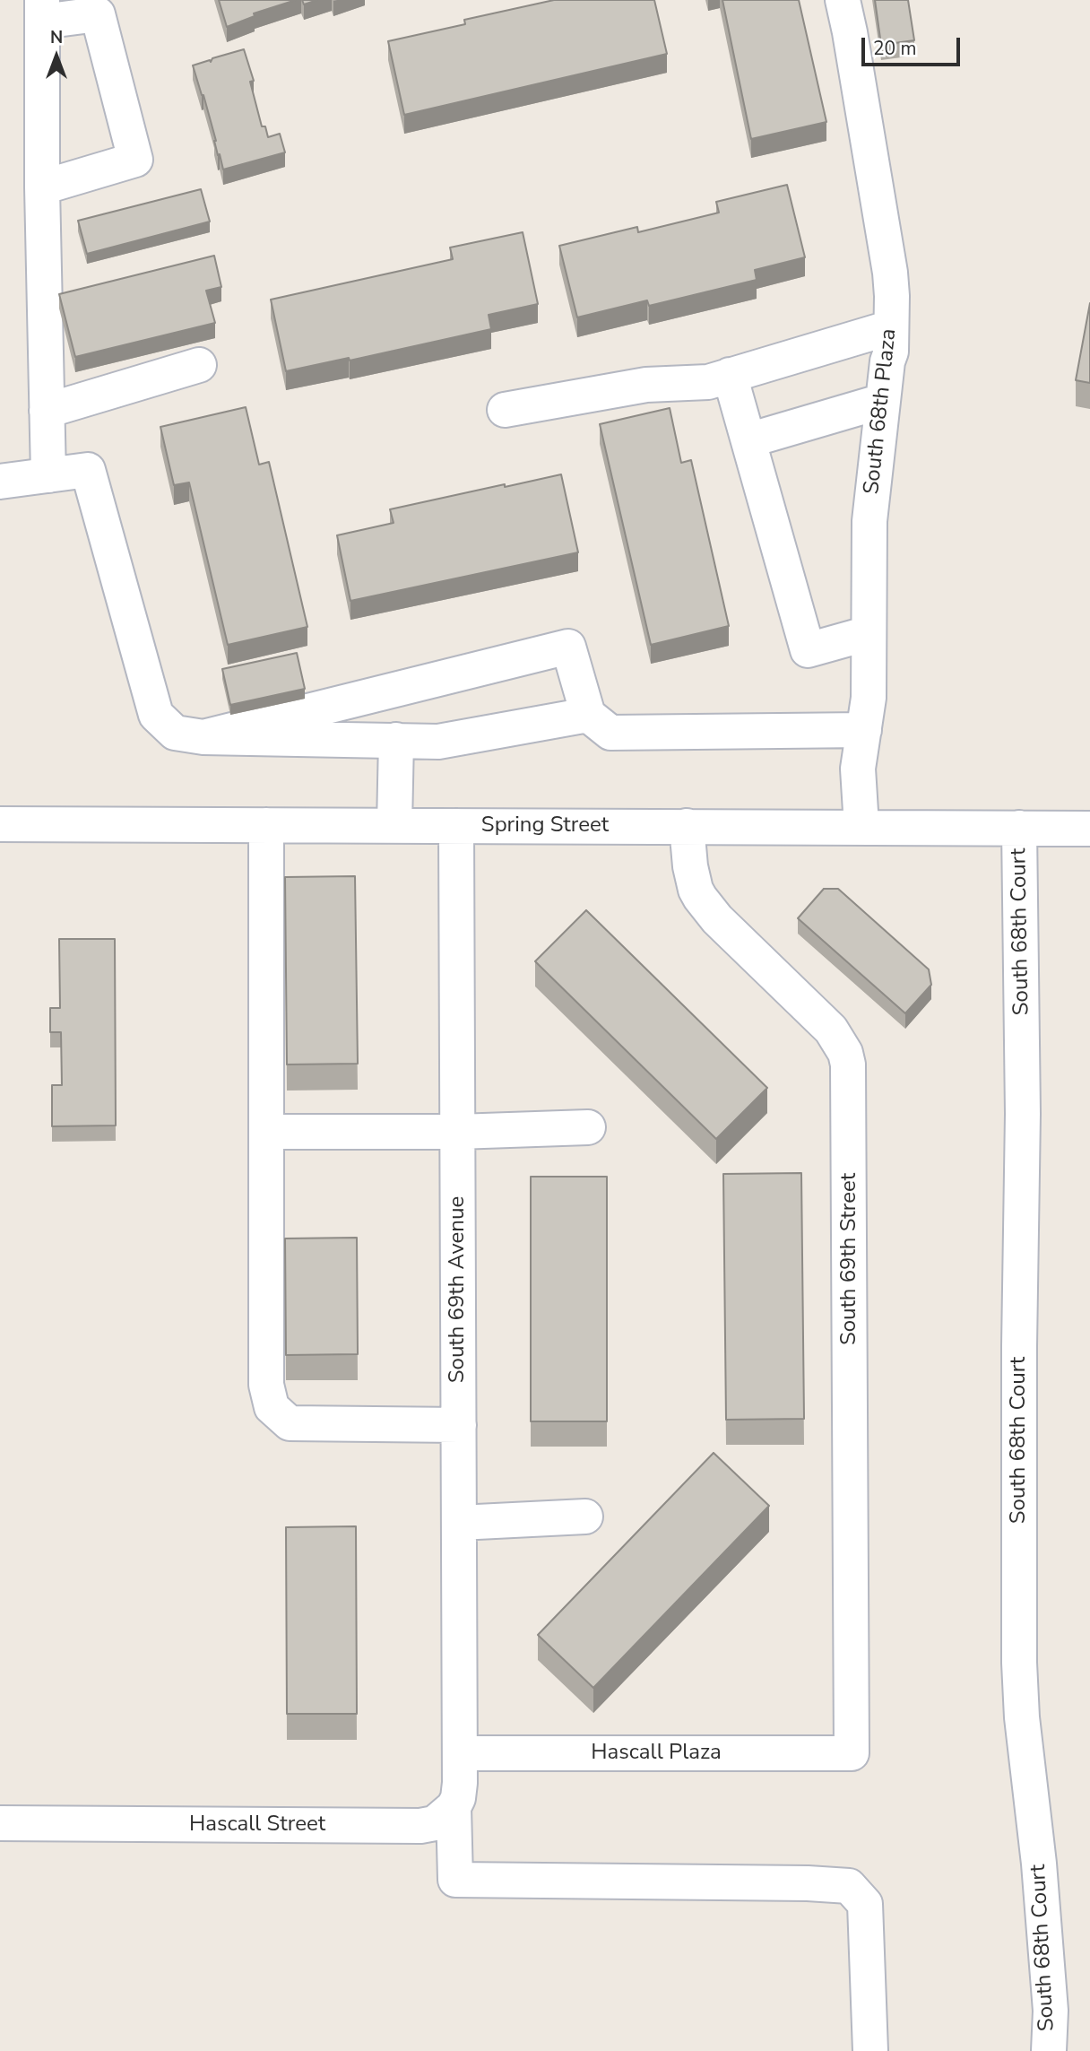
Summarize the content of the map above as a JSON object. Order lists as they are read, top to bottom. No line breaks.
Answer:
{"streets":{"street":["South 68th Plaza","Spring Street","South 68th Court","South 69th Street","South 69th Avenue","Hascall Plaza","Hascall Street"]},"crossings":[["South 68th Plaza","Spring Street"],["Spring Street","South 68th Court"],["Spring Street","South 69th Street"],["Spring Street","South 69th Avenue"],["South 69th Street","Hascall Plaza"],["South 69th Avenue","Hascall Plaza"]],"scale_bar":"20 m","north":"top"}
